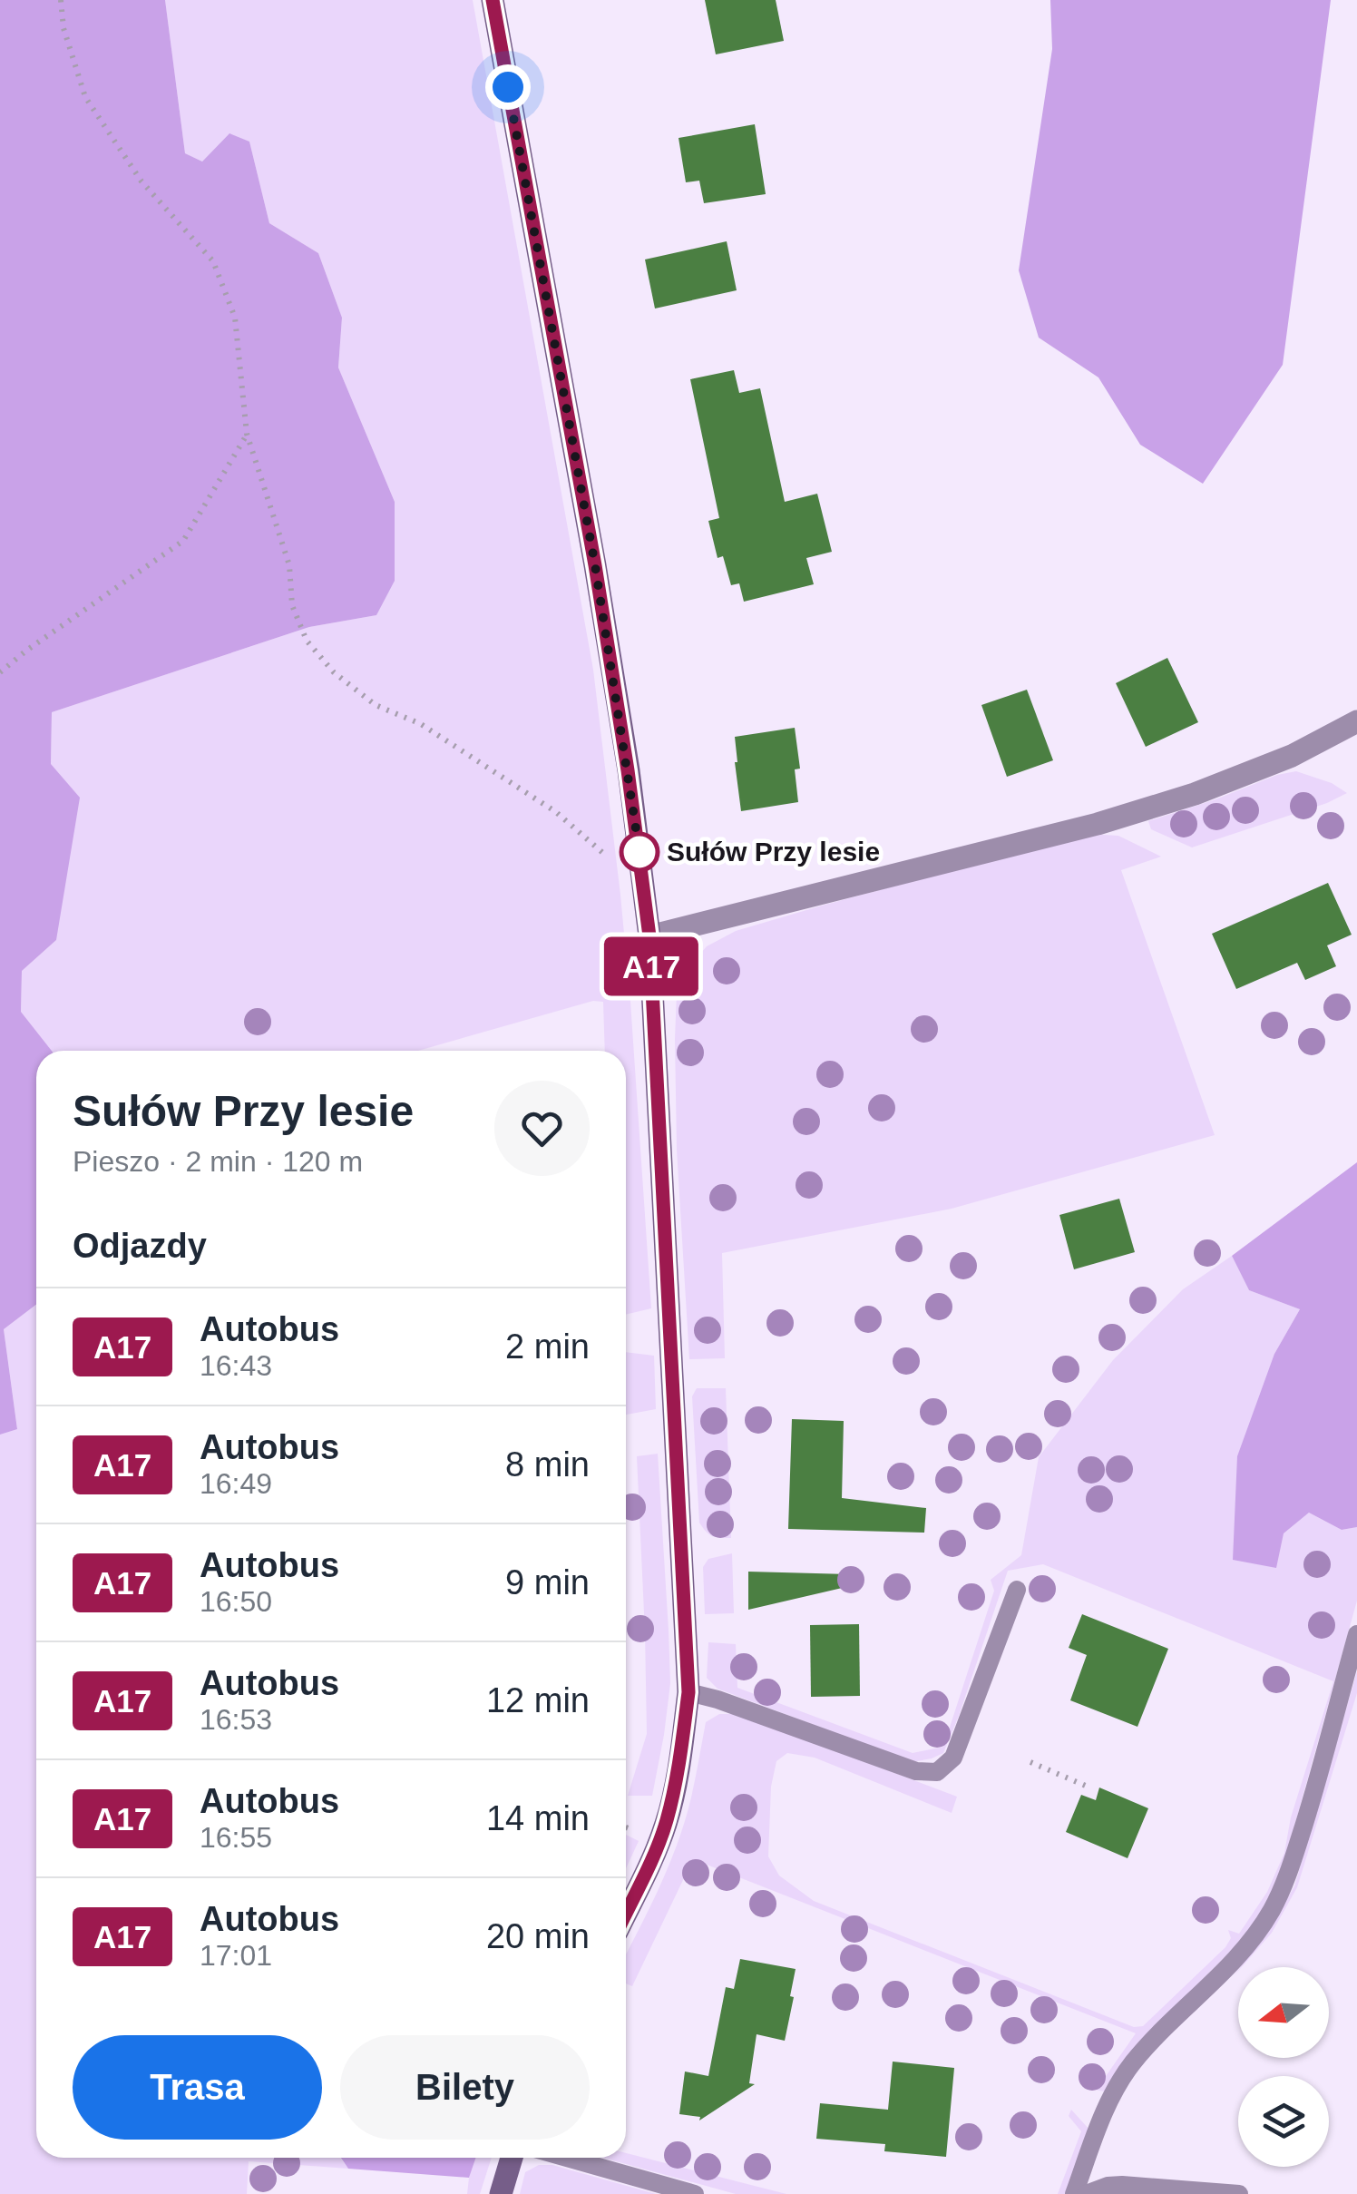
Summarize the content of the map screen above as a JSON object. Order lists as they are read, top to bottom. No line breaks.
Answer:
{"places":["Sułów Przy lesie"],"lines":["bus line A17"],"north":"left","page":{"on_map":"A17","heading":[["Sułów Przy lesie","Pieszo · 2 min · 120 m"],"Odjazdy"],"list":[{"mark":"A17","name":"Autobus","note":"16:43","value":"2 min"},{"mark":"A17","name":"Autobus","note":"16:49","value":"8 min"},{"mark":"A17","name":"Autobus","note":"16:50","value":"9 min"},{"mark":"A17","name":"Autobus","note":"16:53","value":"12 min"},{"mark":"A17","name":"Autobus","note":"16:55","value":"14 min"},{"mark":"A17","name":"Autobus","note":"17:01","value":"20 min"}],"buttons":["Trasa","Bilety"]}}
